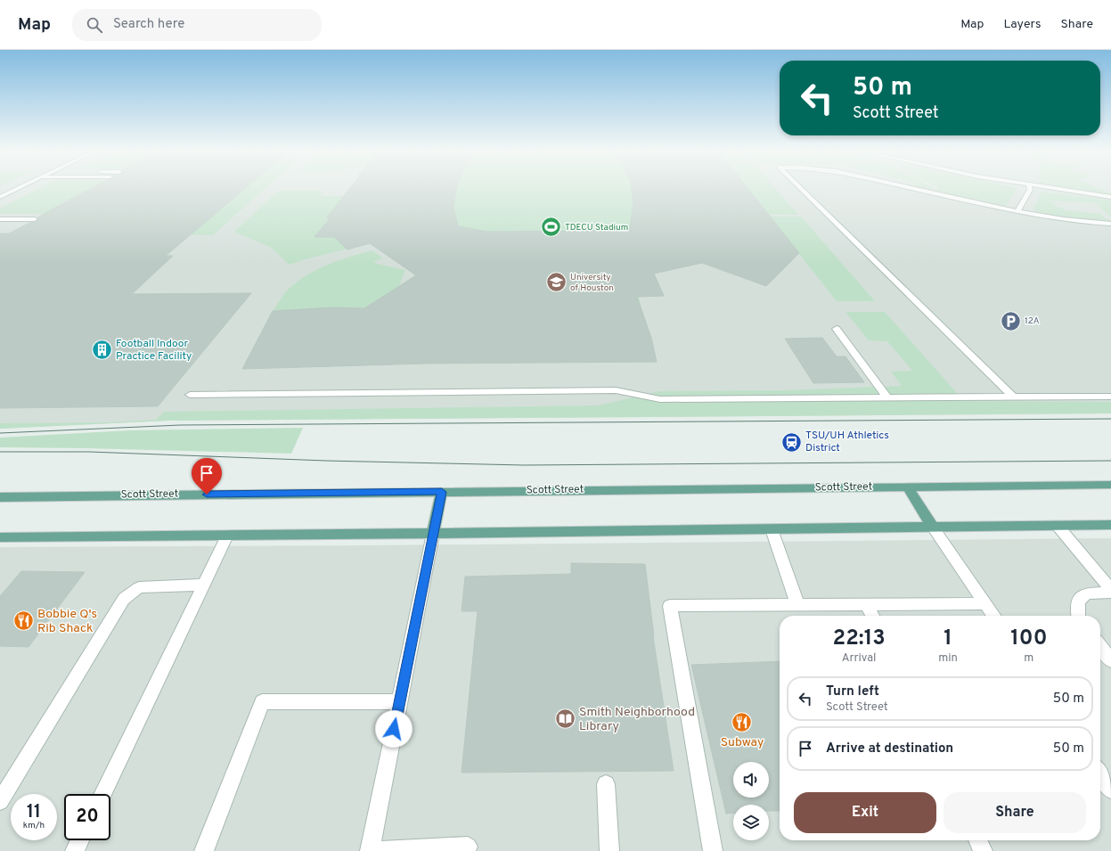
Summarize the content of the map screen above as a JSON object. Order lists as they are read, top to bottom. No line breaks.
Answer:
{"streets":{"main road":["Scott Street"]},"places":{"sports":["TDECU Stadium"],"school or university":["University of Houston"],"parking":["12A"],"building":["Football Indoor Practice Facility"],"station":["TSU/UH Athletics District"],"restaurant":["Bobbie Q's Rib Shack","Subway"],"library":["Smith Neighborhood Library"]},"page":{"header":"Map","search":"Search here","nav":["Map","Layers","Share"],"turn":["50 m","Scott Street"],"eta":["22:13","Arrival","1","min","100","m"],"list":[{"name":"Turn left","note":"Scott Street","value":"50 m"},{"name":"Arrive at destination","value":"50 m"}],"buttons":["Exit","Share"],"speed":"11 km/h","limit":"20"}}
